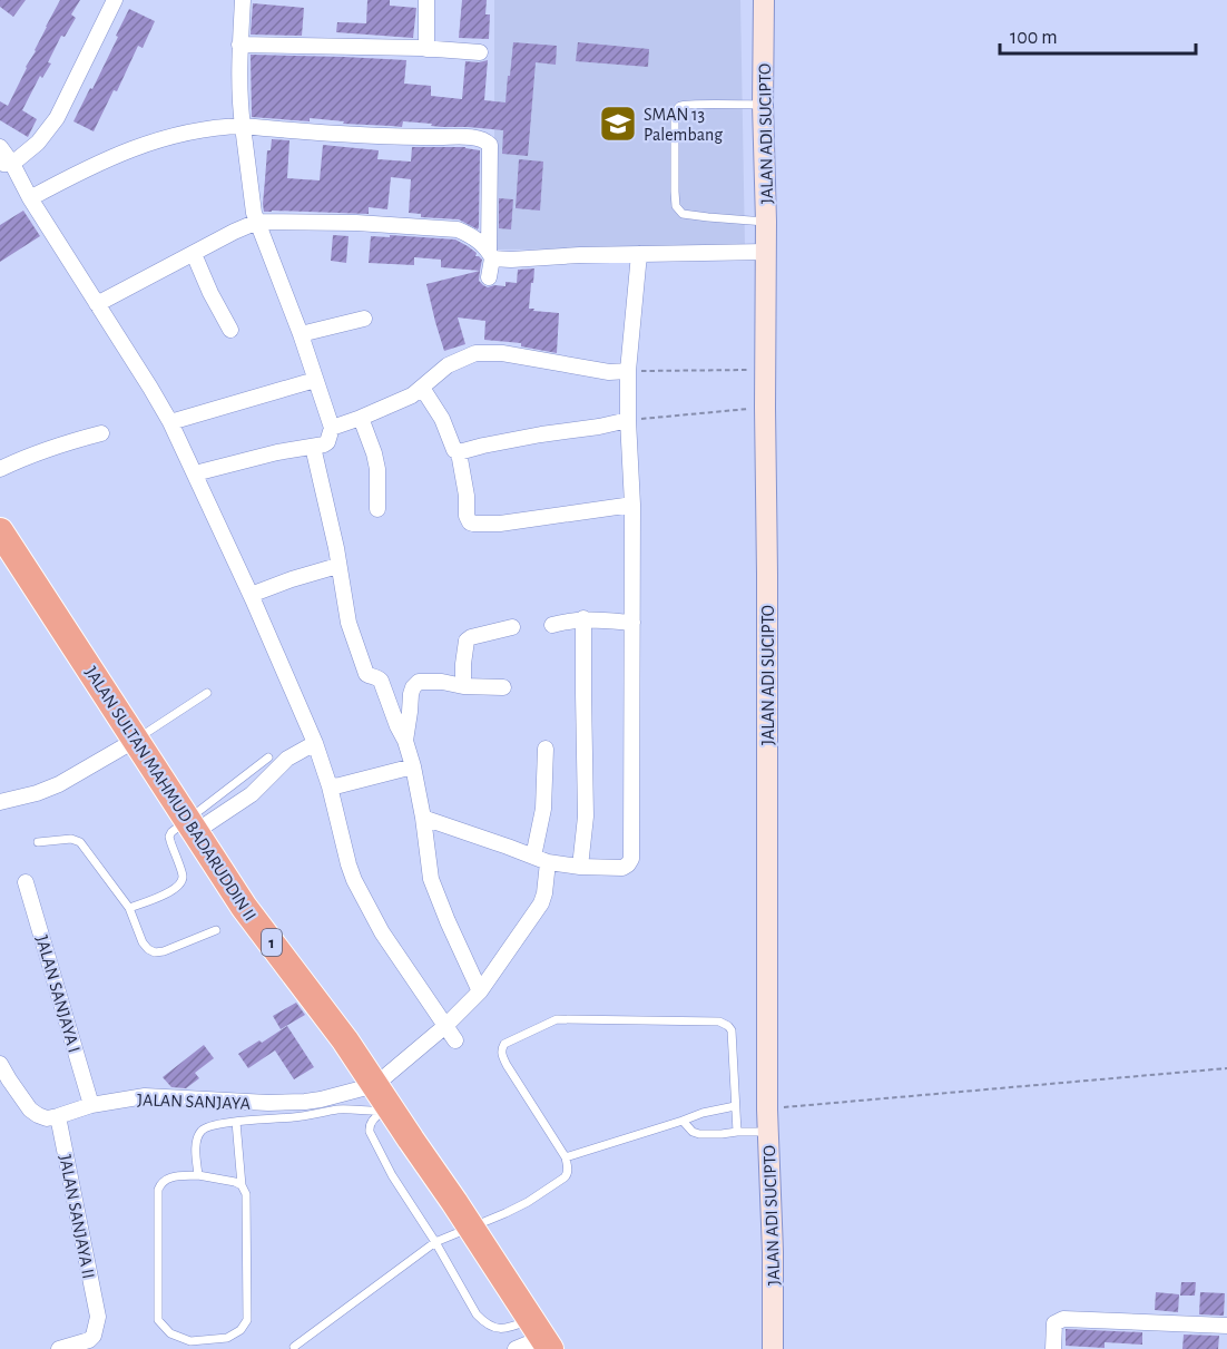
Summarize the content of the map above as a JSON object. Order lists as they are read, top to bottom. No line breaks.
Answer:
{"streets":{"highway":["JALAN SULTAN MAHMUD BADARUDDIN II","1"],"street":["JALAN ADI SUCIPTO","JALAN SANJAYA I","JALAN SANJAYA","JALAN SANJAYA II"]},"crossings":[["JALAN SULTAN MAHMUD BADARUDDIN II","JALAN SANJAYA"],["JALAN SANJAYA I","JALAN SANJAYA"],["JALAN SANJAYA","JALAN SANJAYA II"]],"places":{"school or university":["SMAN 13 Palembang"]},"scale_bar":"100 m"}
